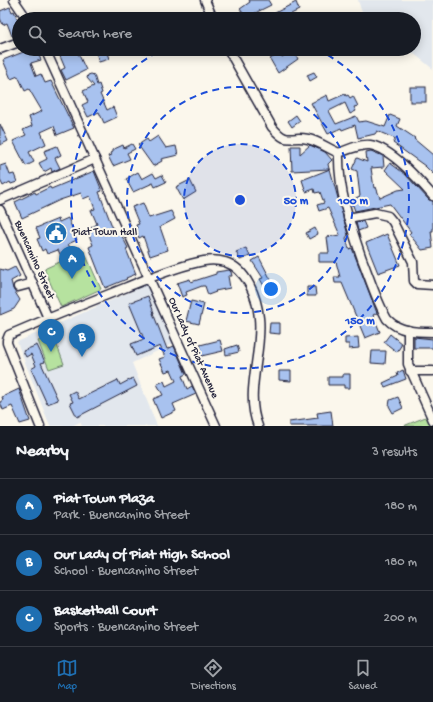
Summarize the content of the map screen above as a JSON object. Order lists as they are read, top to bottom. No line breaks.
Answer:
{"streets":{"street":["Buencamino Street","Our Lady of Piat Avenue"]},"places":{"public building":["Piat Town Hall"]},"page":{"search":"Search here","pins":["A","C","B"],"heading":["Nearby","3 results"],"list":[{"mark":"A","name":"Piat Town Plaza","note":"Park · Buencamino Street","value":"180 m"},{"mark":"B","name":"Our Lady Of Piat High School","note":"School · Buencamino Street","value":"180 m"},{"mark":"C","name":"Basketball Court","note":"Sports · Buencamino Street","value":"200 m"}],"nav":["Map","Directions","Saved"]},"rings":["50 m","100 m","150 m"]}
